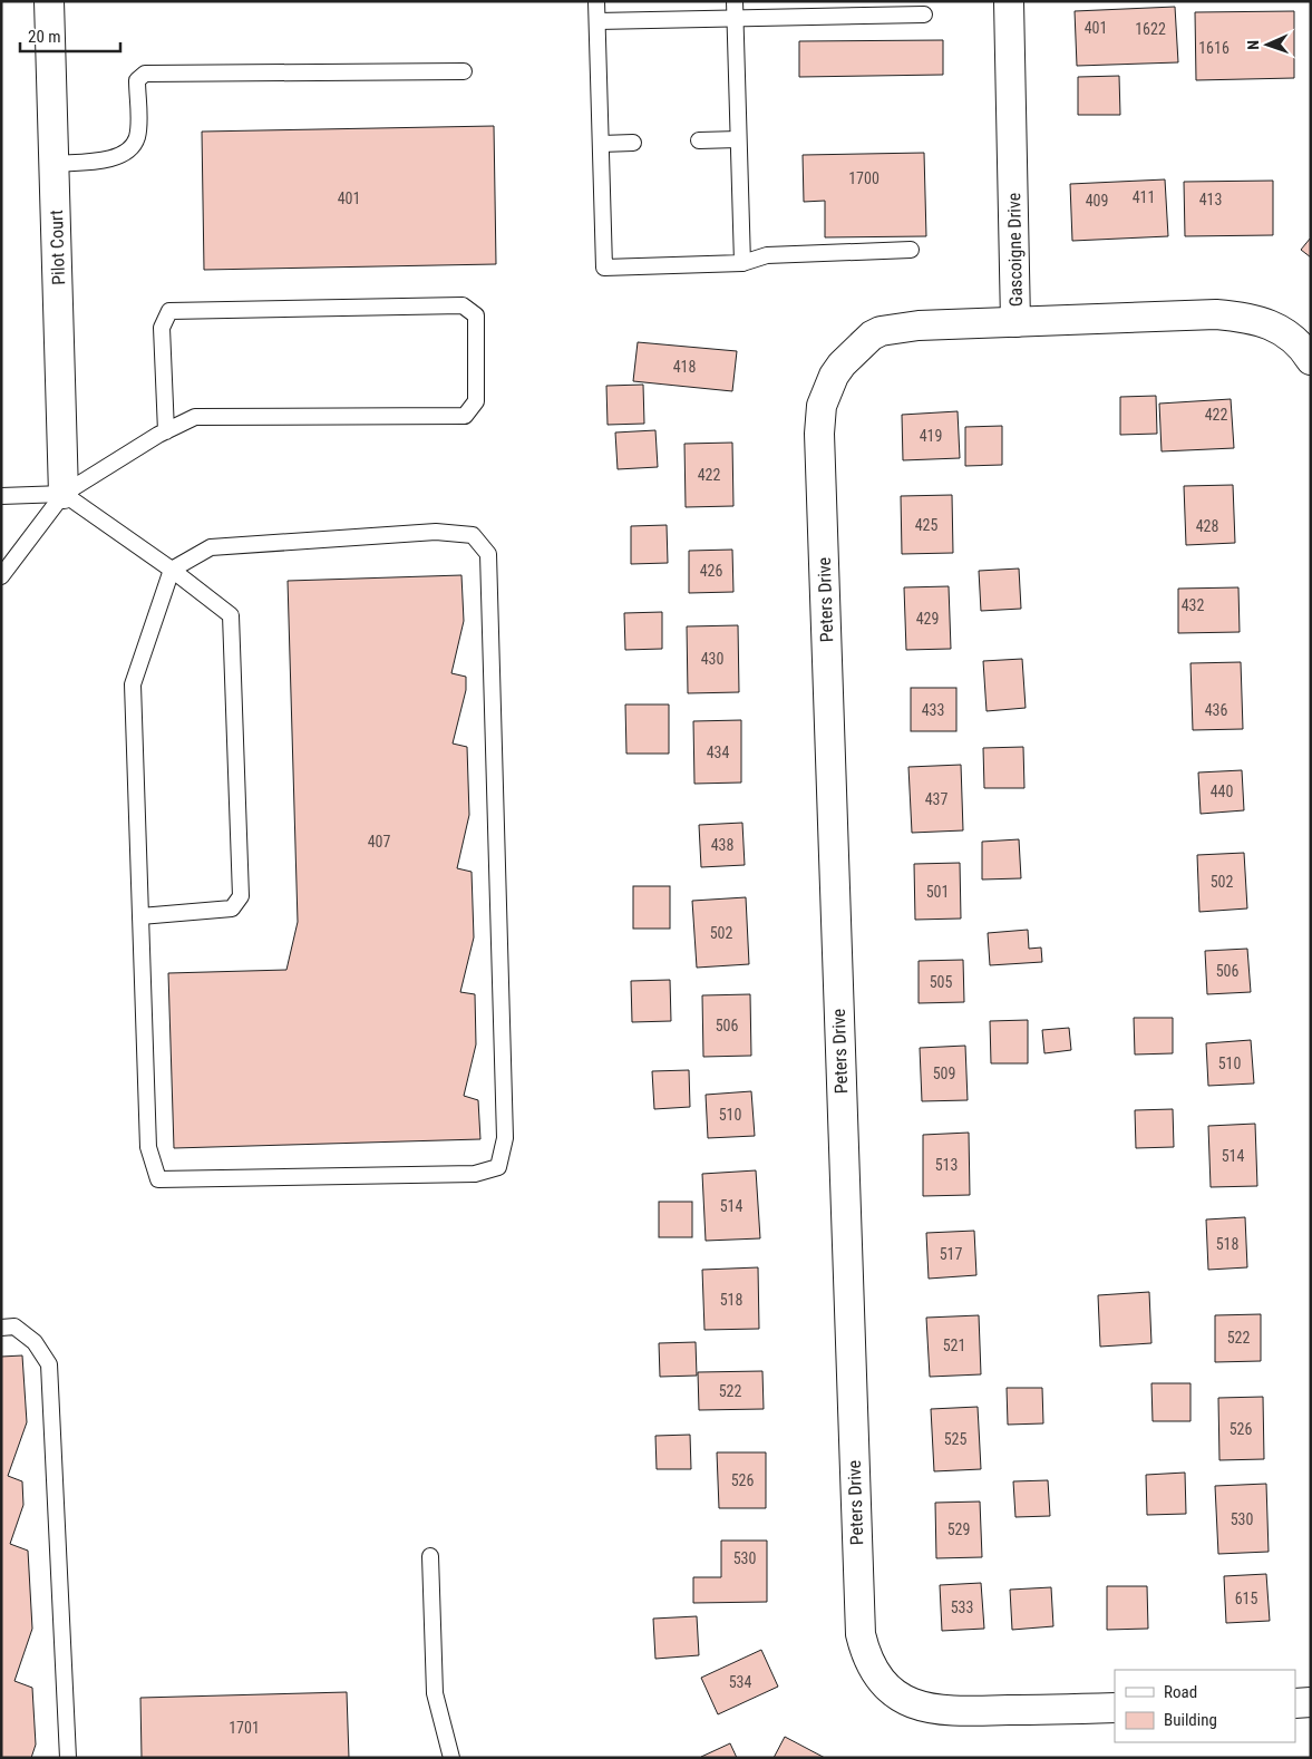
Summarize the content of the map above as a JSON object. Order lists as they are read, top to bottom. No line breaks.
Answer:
{"streets":{"street":["Pilot Court","Gascoigne Drive","Peters Drive"]},"crossings":[["Gascoigne Drive","Peters Drive"]],"house_numbers":["401","1622","1616","1700","411","401","413","409","418","422","419","422","425","428","426","432","429","430","433","436","434","440","437","407","438","502","501","502","506","505","506","510","509","510","514","513","514","518","517","518","522","521","522","526","525","526","530","529","530","615","533","534","1701"],"legend":["Road","Building"],"scale_bar":"20 m","north":"left"}
